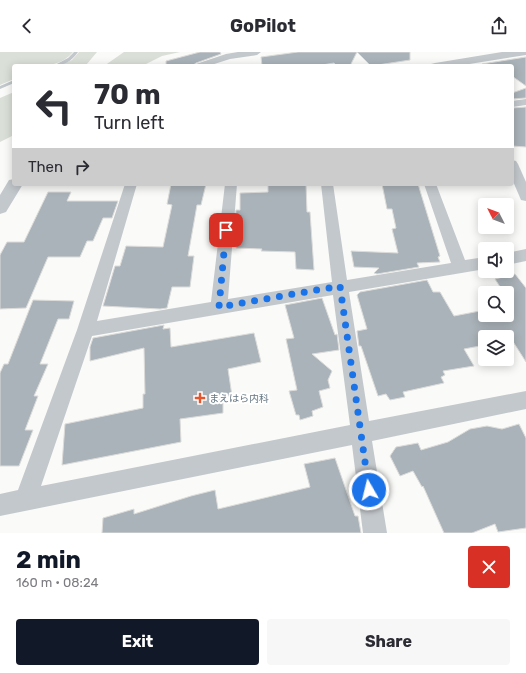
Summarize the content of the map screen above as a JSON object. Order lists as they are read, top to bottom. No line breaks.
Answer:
{"places":{"health":["まえはら内科"]},"north":"top left","page":{"header":"GoPilot","turn":["70 m","Turn left"],"then":"Then","heading":["2 min","160 m · 08:24"],"buttons":["Exit","Share"]}}
